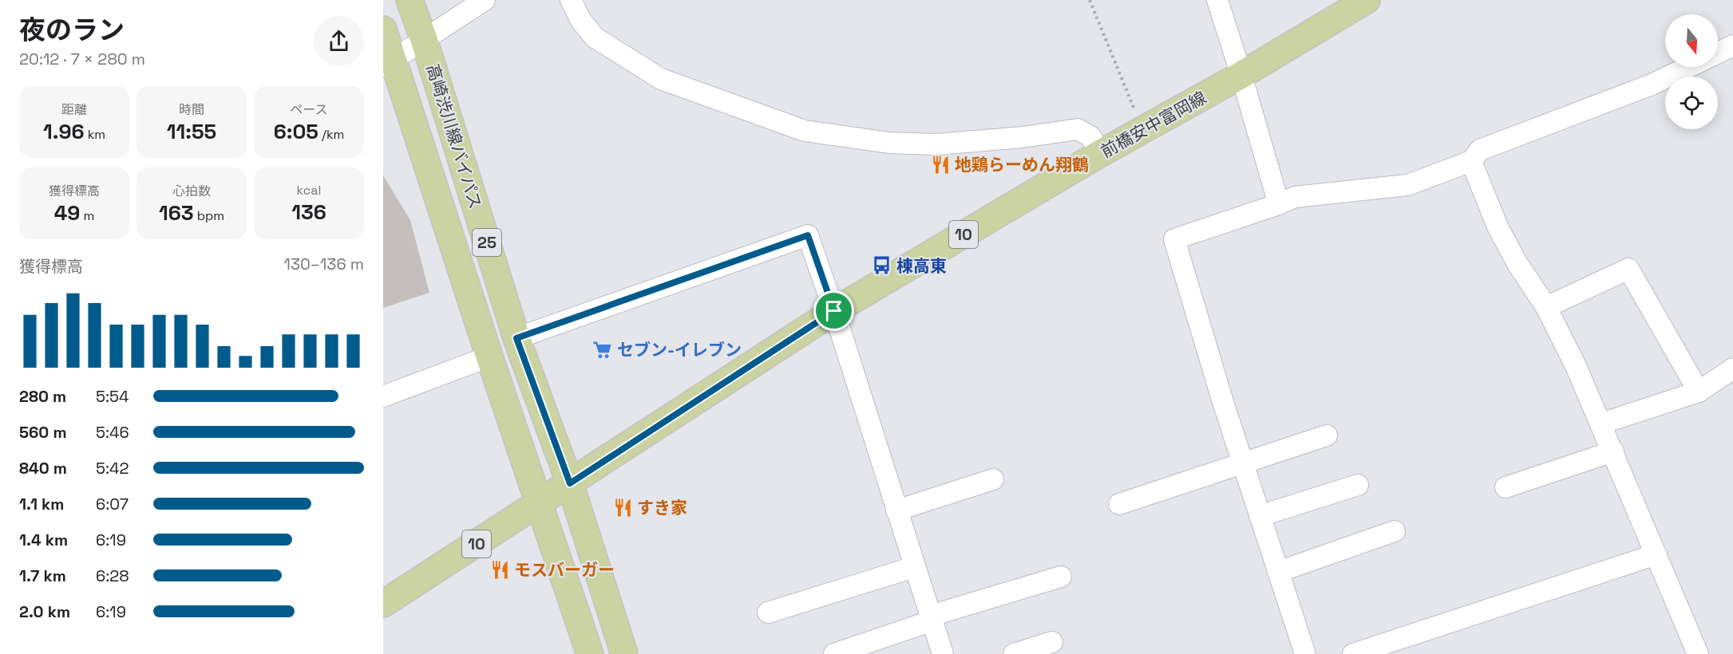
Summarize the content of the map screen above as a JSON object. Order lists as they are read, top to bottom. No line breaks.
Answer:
{"streets":{"main road":["前橋安中富岡線","高崎渋川線バイパス","10","25"]},"crossings":[["前橋安中富岡線","高崎渋川線バイパス"]],"places":{"restaurant":["地鶏らーめん翔鶴","すき家","モスバーガー"],"bus stop":["棟高東"],"supermarket":["セブン-イレブン"]},"north":"bottom","page":{"heading":["夜のラン","20:12 · 7 × 280 m"],"stats":[["距離","1.96 km"],["時間","11:55"],["ペース","6:05 /km"],["獲得標高","49 m"],["心拍数","163 bpm"],["kcal","136"]],"chart":["獲得標高","130–136 m"],"list":[{"name":"280 m","note":"5:54"},{"name":"560 m","note":"5:46"},{"name":"840 m","note":"5:42"},{"name":"1.1 km","note":"6:07"},{"name":"1.4 km","note":"6:19"},{"name":"1.7 km","note":"6:28"},{"name":"2.0 km","note":"6:19"}]}}
